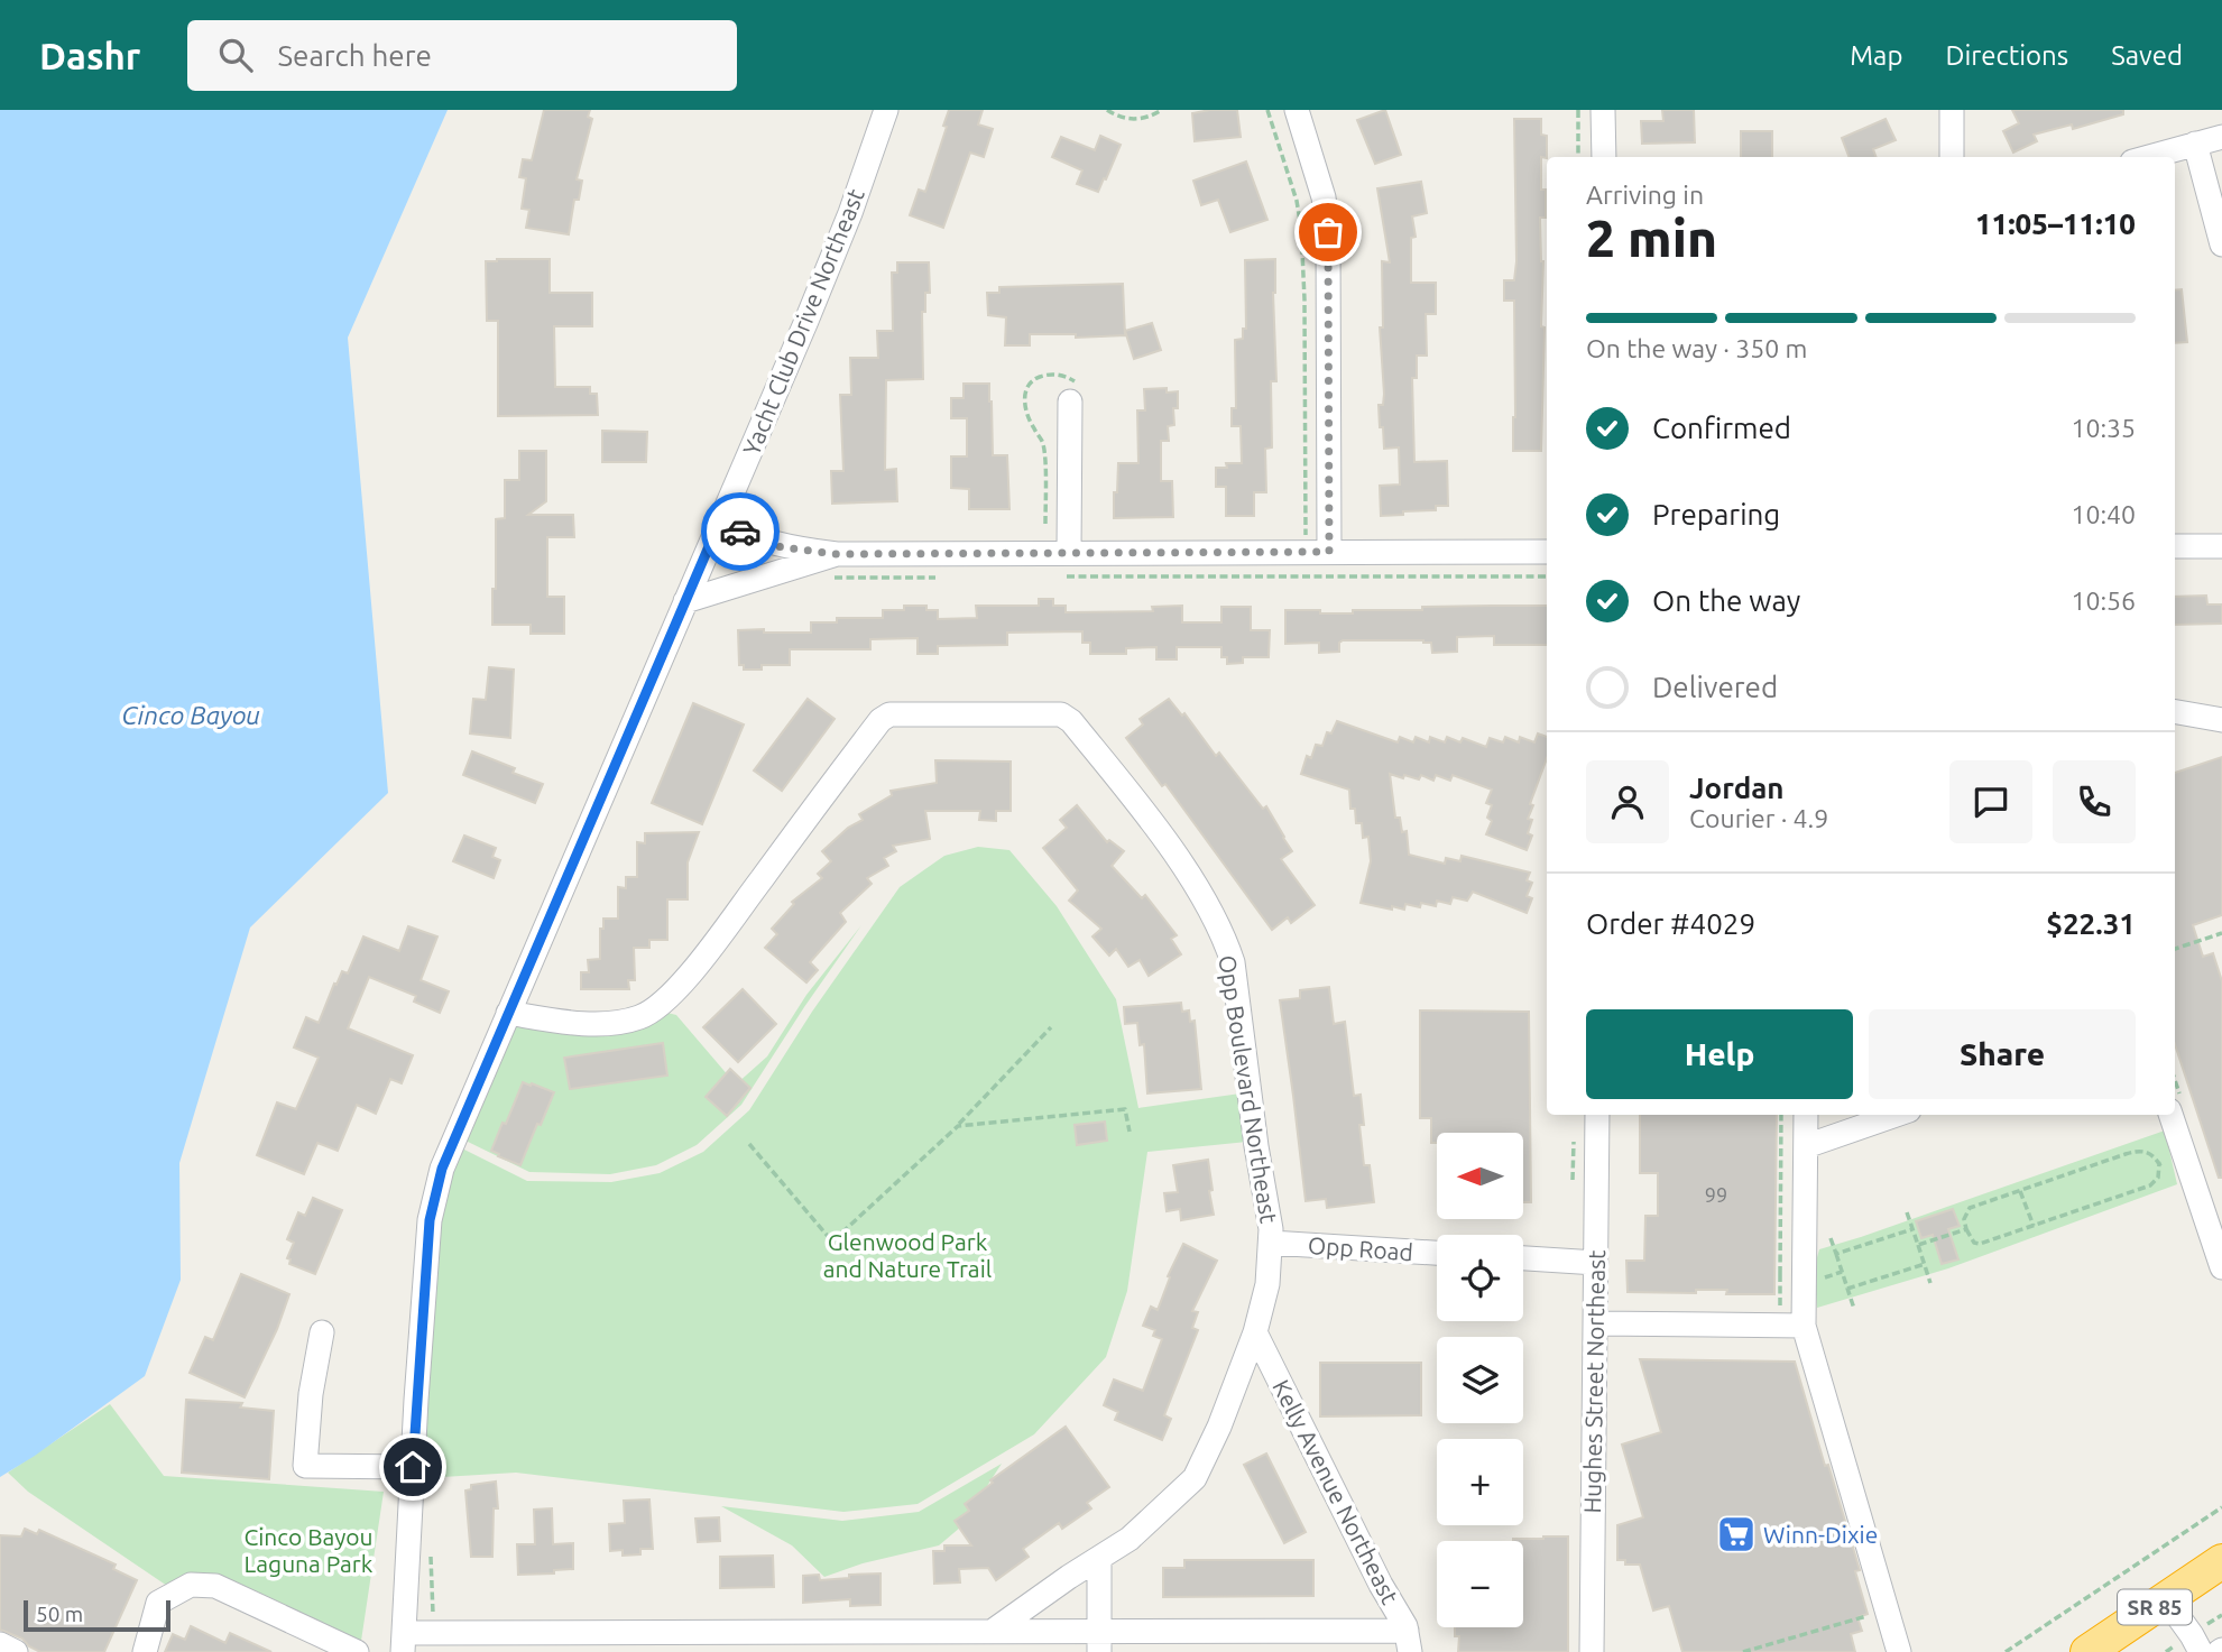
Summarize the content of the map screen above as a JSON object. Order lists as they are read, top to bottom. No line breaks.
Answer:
{"streets":{"highway":["SR 85"],"street":["Yacht Club Drive Northeast","Opp Boulevard Northeast","Opp Road","Hughes Street Northeast","Kelly Avenue Northeast"]},"crossings":[["Yacht Club Drive Northeast","Opp Boulevard Northeast"],["Opp Boulevard Northeast","Opp Road"],["Opp Boulevard Northeast","Kelly Avenue Northeast"]],"water":["Cinco Bayou"],"parks":["Glenwood Park and Nature Trail","Cinco Bayou Laguna Park"],"places":{"supermarket":["Winn-Dixie"]},"house_numbers":["99"],"scale_bar":"50 m","north":"left","page":{"header":"Dashr","search":"Search here","nav":["Map","Directions","Saved"],"heading":["2 min","Arriving in","11:05–11:10"],"panel":["Jordan","Courier · 4.9","Order #4029","$22.31"],"bar":"On the way · 350 m","list":[["Confirmed","10:35"],["Preparing","10:40"],["On the way","10:56"],"Delivered"],"buttons":["Help","Share"],"map_buttons":["+","−"],"scale":"50 m"}}
